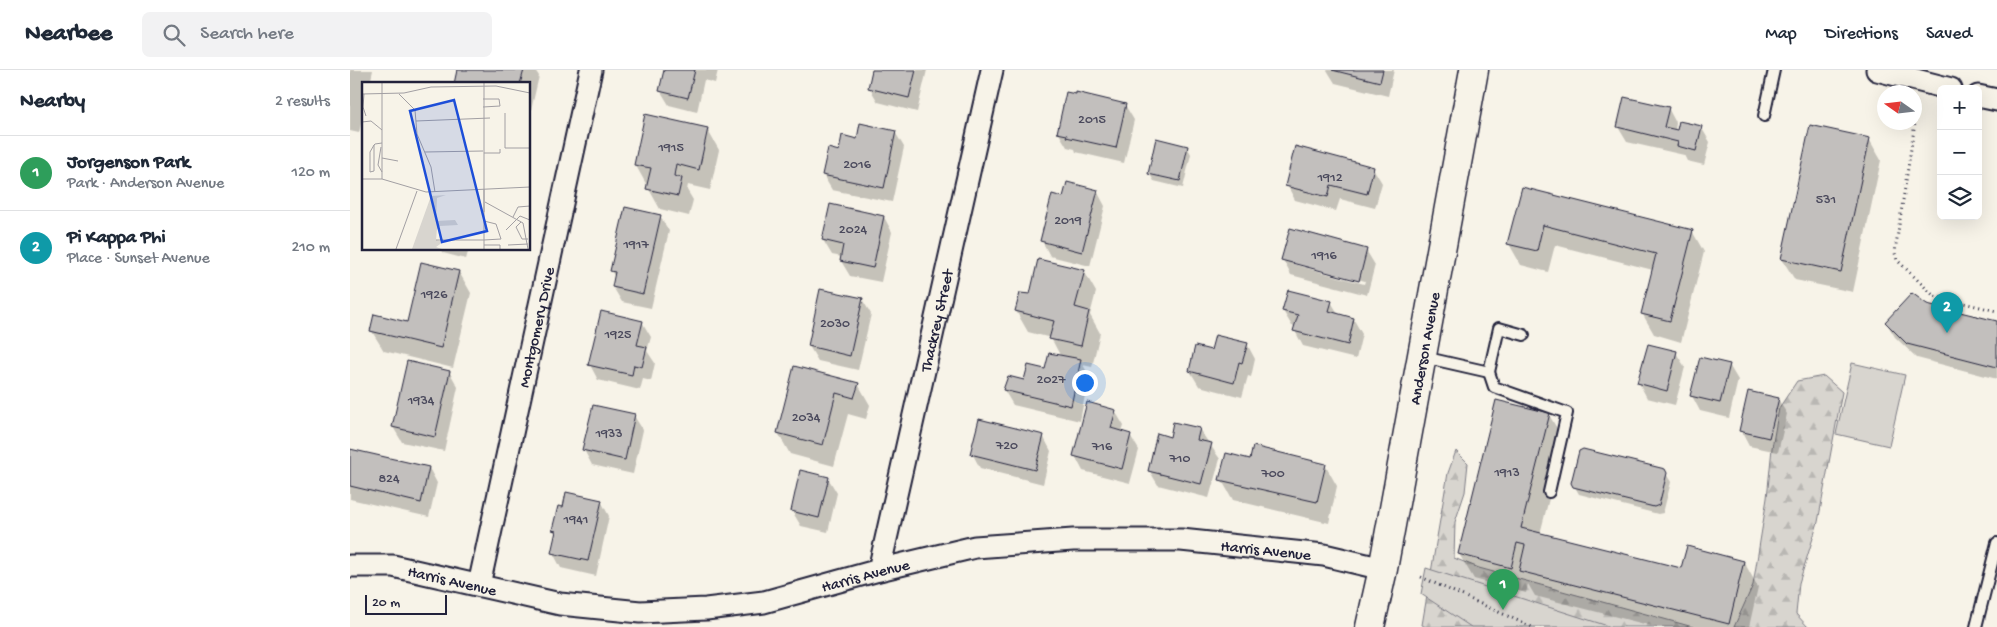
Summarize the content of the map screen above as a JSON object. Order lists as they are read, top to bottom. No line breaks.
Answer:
{"streets":{"main road":["Anderson Avenue"],"street":["Thackrey Street","Montgomery Drive","Harris Avenue"]},"crossings":[["Thackrey Street","Harris Avenue"],["Montgomery Drive","Harris Avenue"],["Anderson Avenue","Harris Avenue"]],"house_numbers":["2015","1915","2016","1912","531","2019","2024","1917","1916","1926","2030","1925","2027","1934","2034","1933","720","716","710","1913","700","824","1941"],"scale_bar":"20 m","north":"left","page":{"header":"Nearbee","search":"Search here","nav":["Map","Directions","Saved"],"heading":["Nearby","2 results"],"map_buttons":["+","−"],"list":[{"mark":"1","name":"Jorgenson Park","note":"Park · Anderson Avenue","value":"120 m"},{"mark":"2","name":"Pi Kappa Phi","note":"Place · Sunset Avenue","value":"210 m"}],"pins":["2","1"],"scale":"20 m"}}
